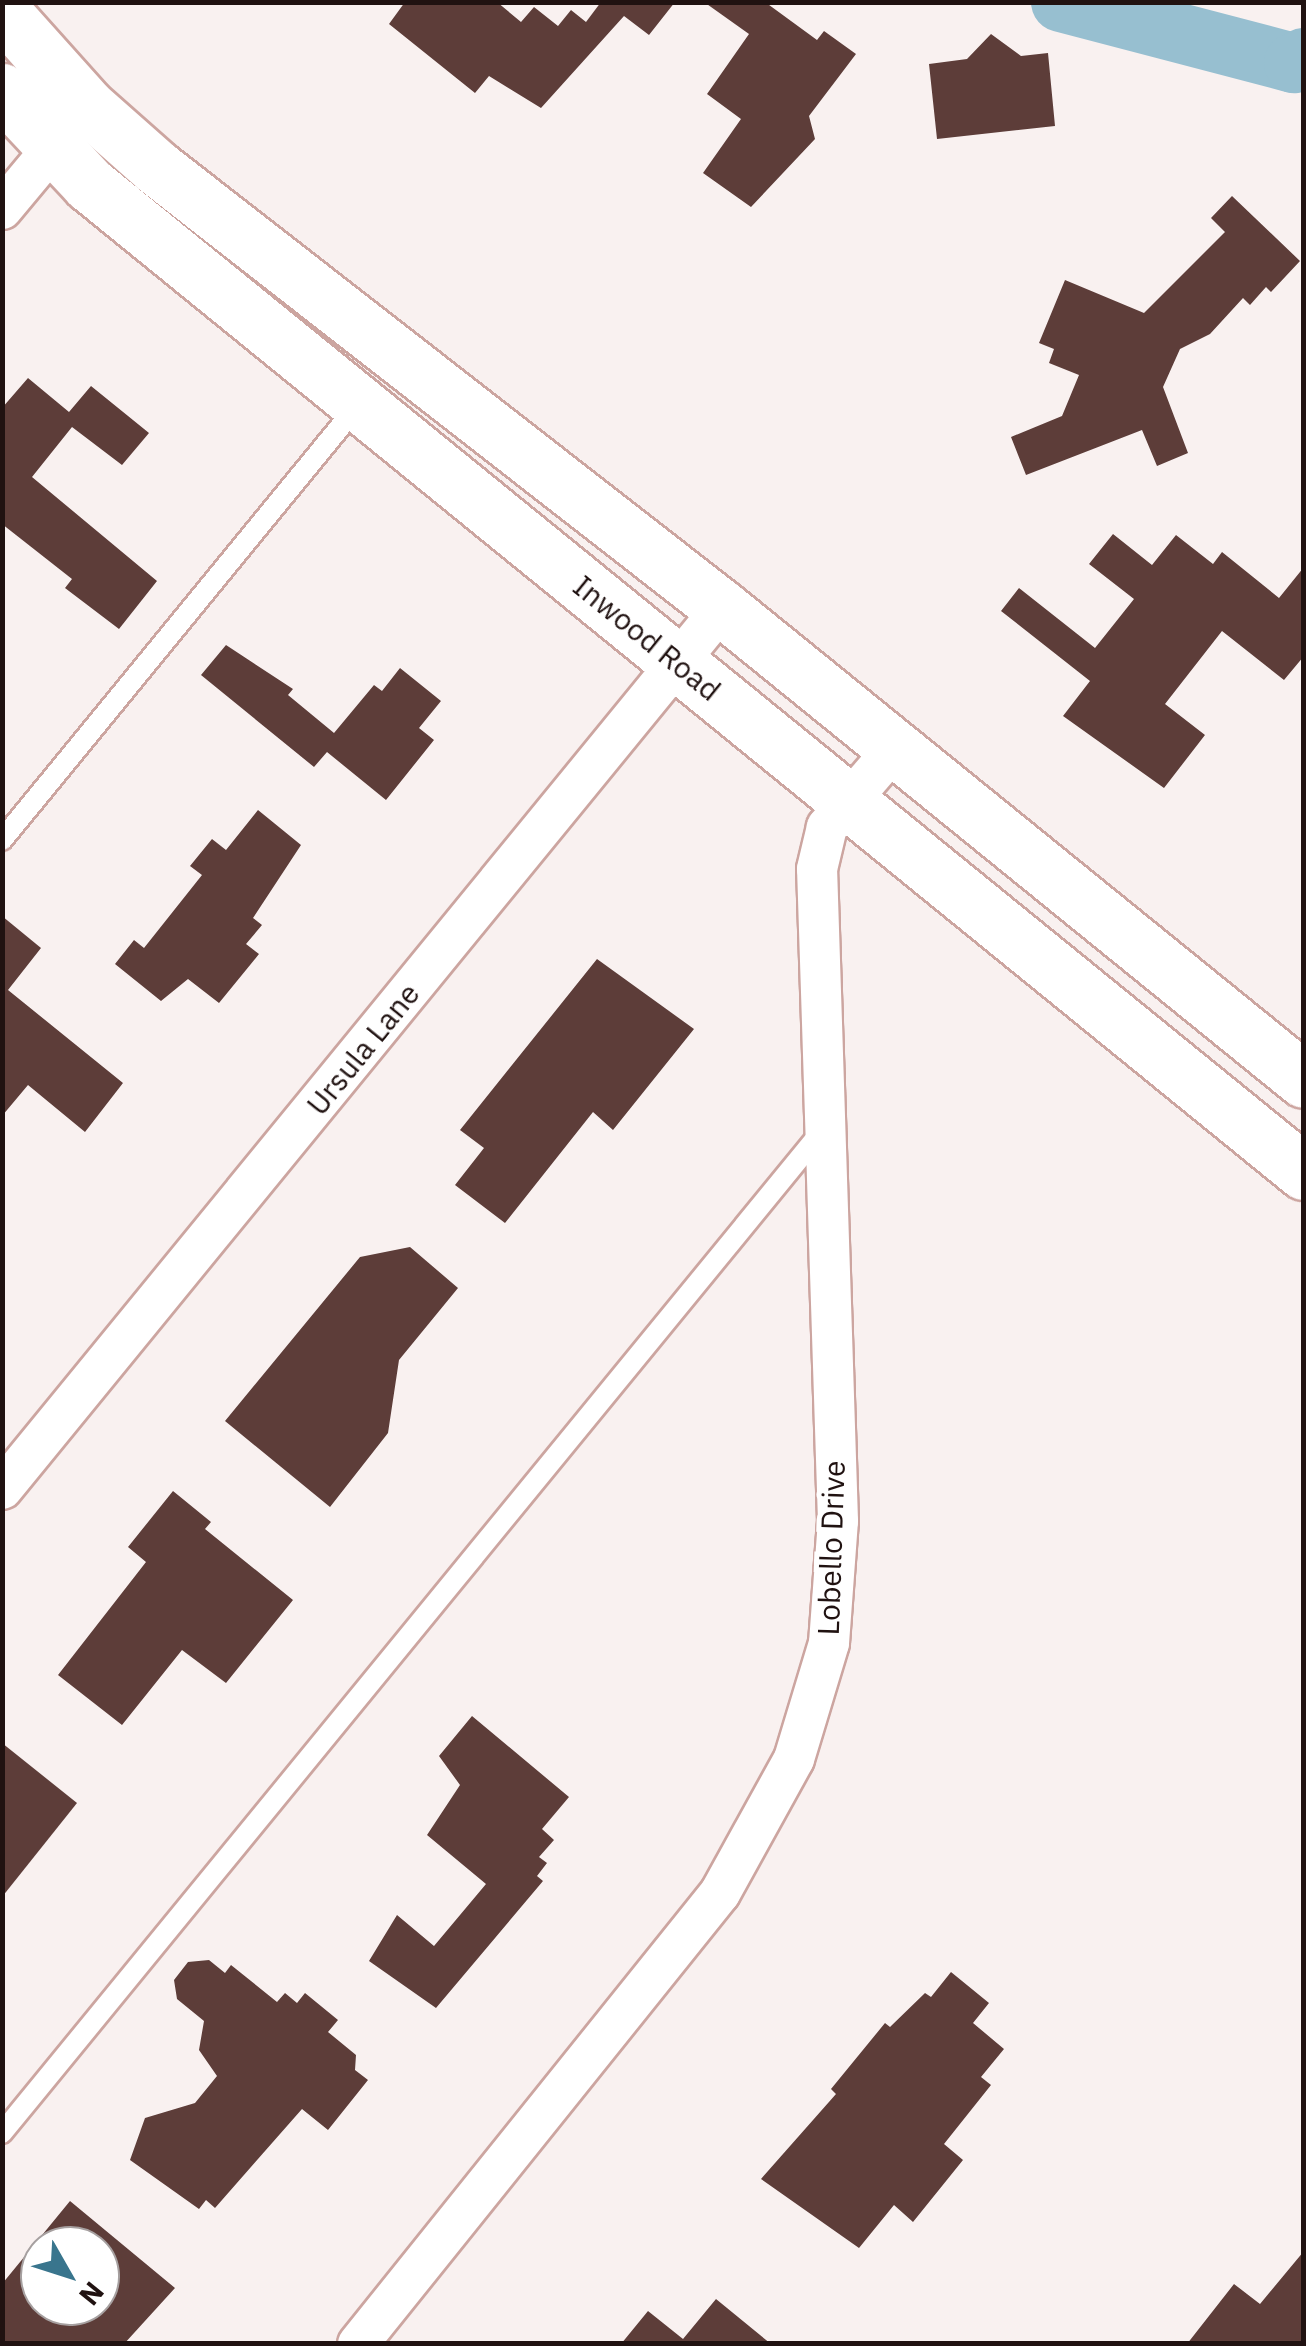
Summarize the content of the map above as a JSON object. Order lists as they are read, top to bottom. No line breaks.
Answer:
{"streets":{"main road":["Inwood Road"],"street":["Ursula Lane","Lobello Drive"]},"crossings":[["Inwood Road","Ursula Lane"],["Inwood Road","Lobello Drive"]],"north":"bottom right"}
